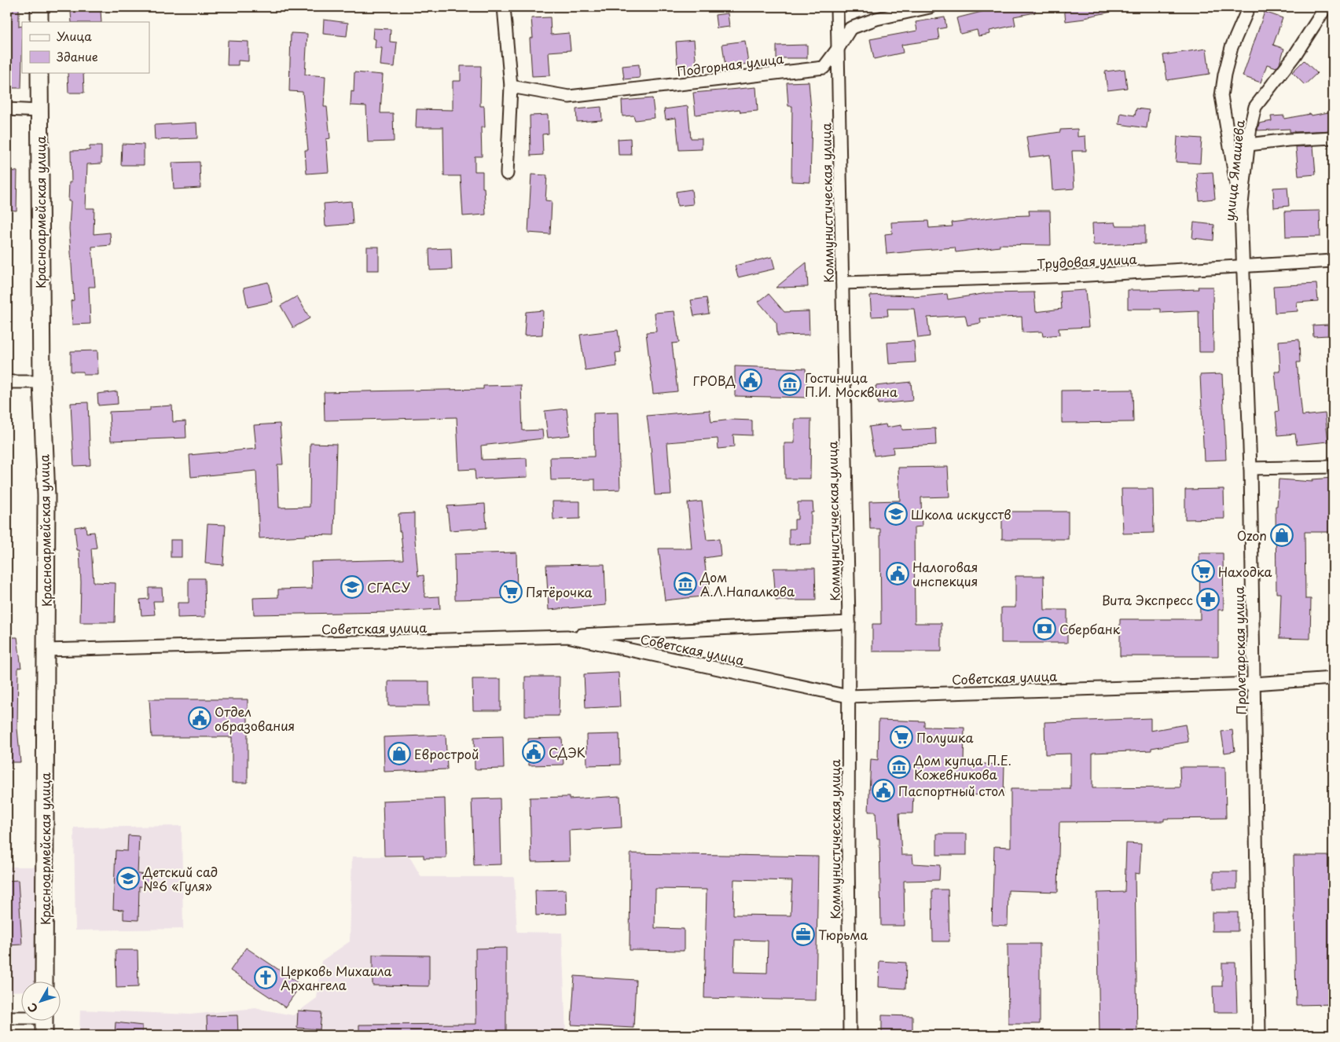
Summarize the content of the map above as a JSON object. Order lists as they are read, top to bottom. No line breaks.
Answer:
{"streets":{"main road":["Красноармейская улица"],"street":["Подгорная улица","улица Ямашева","Коммунистическая улица","Трудовая улица","Советская улица","Пролетарская улица"]},"crossings":[["Подгорная улица","Коммунистическая улица"],["улица Ямашева","Трудовая улица"],["улица Ямашева","Пролетарская улица"],["Коммунистическая улица","Трудовая улица"],["Коммунистическая улица","Советская улица"],["Красноармейская улица","Советская улица"],["Трудовая улица","Пролетарская улица"],["Советская улица","Пролетарская улица"]],"places":{"public building":["ГРОВД","Налоговая инспекция","Отдел образования","СДЭК","Паспортный стол"],"museum":["Гостиница П.И. Москвина","Дом А.Л.Напалкова","Дом купца П.Е. Кожевникова"],"school or university":["Школа искусств","СГАСУ","Детский сад №6 «Гуля»"],"shop":["Ozon","Еврострой"],"supermarket":["Находка","Пятёрочка","Полушка"],"pharmacy":["Вита Экспресс"],"bank":["Сбербанк"],"office":["Тюрьма"],"church":["Церковь Михаила Архангела"]},"legend":["Улица","Здание"],"north":"bottom left"}
